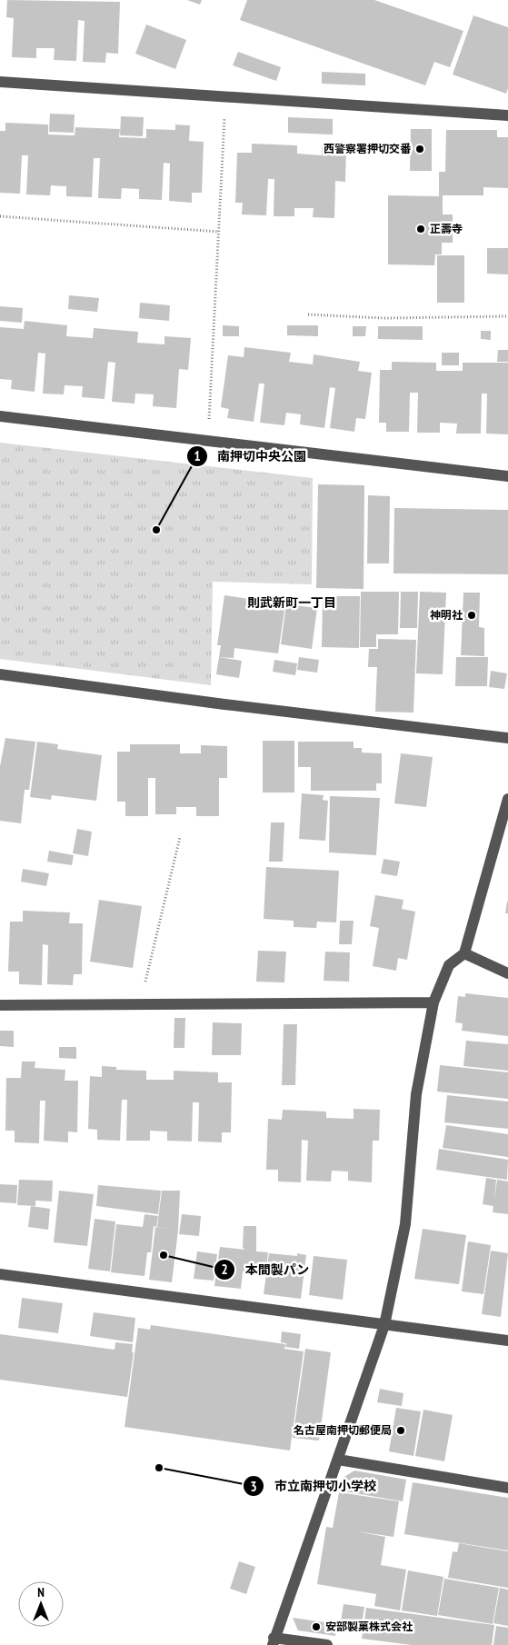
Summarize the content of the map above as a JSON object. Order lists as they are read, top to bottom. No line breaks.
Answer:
{"districts":["則武新町一丁目"],"places":["西警察署押切交番","正壽寺","南押切中央公園","神明社","本間製パン","名古屋南押切郵便局","市立南押切小学校","安部製菓株式会社"],"north":"top"}
